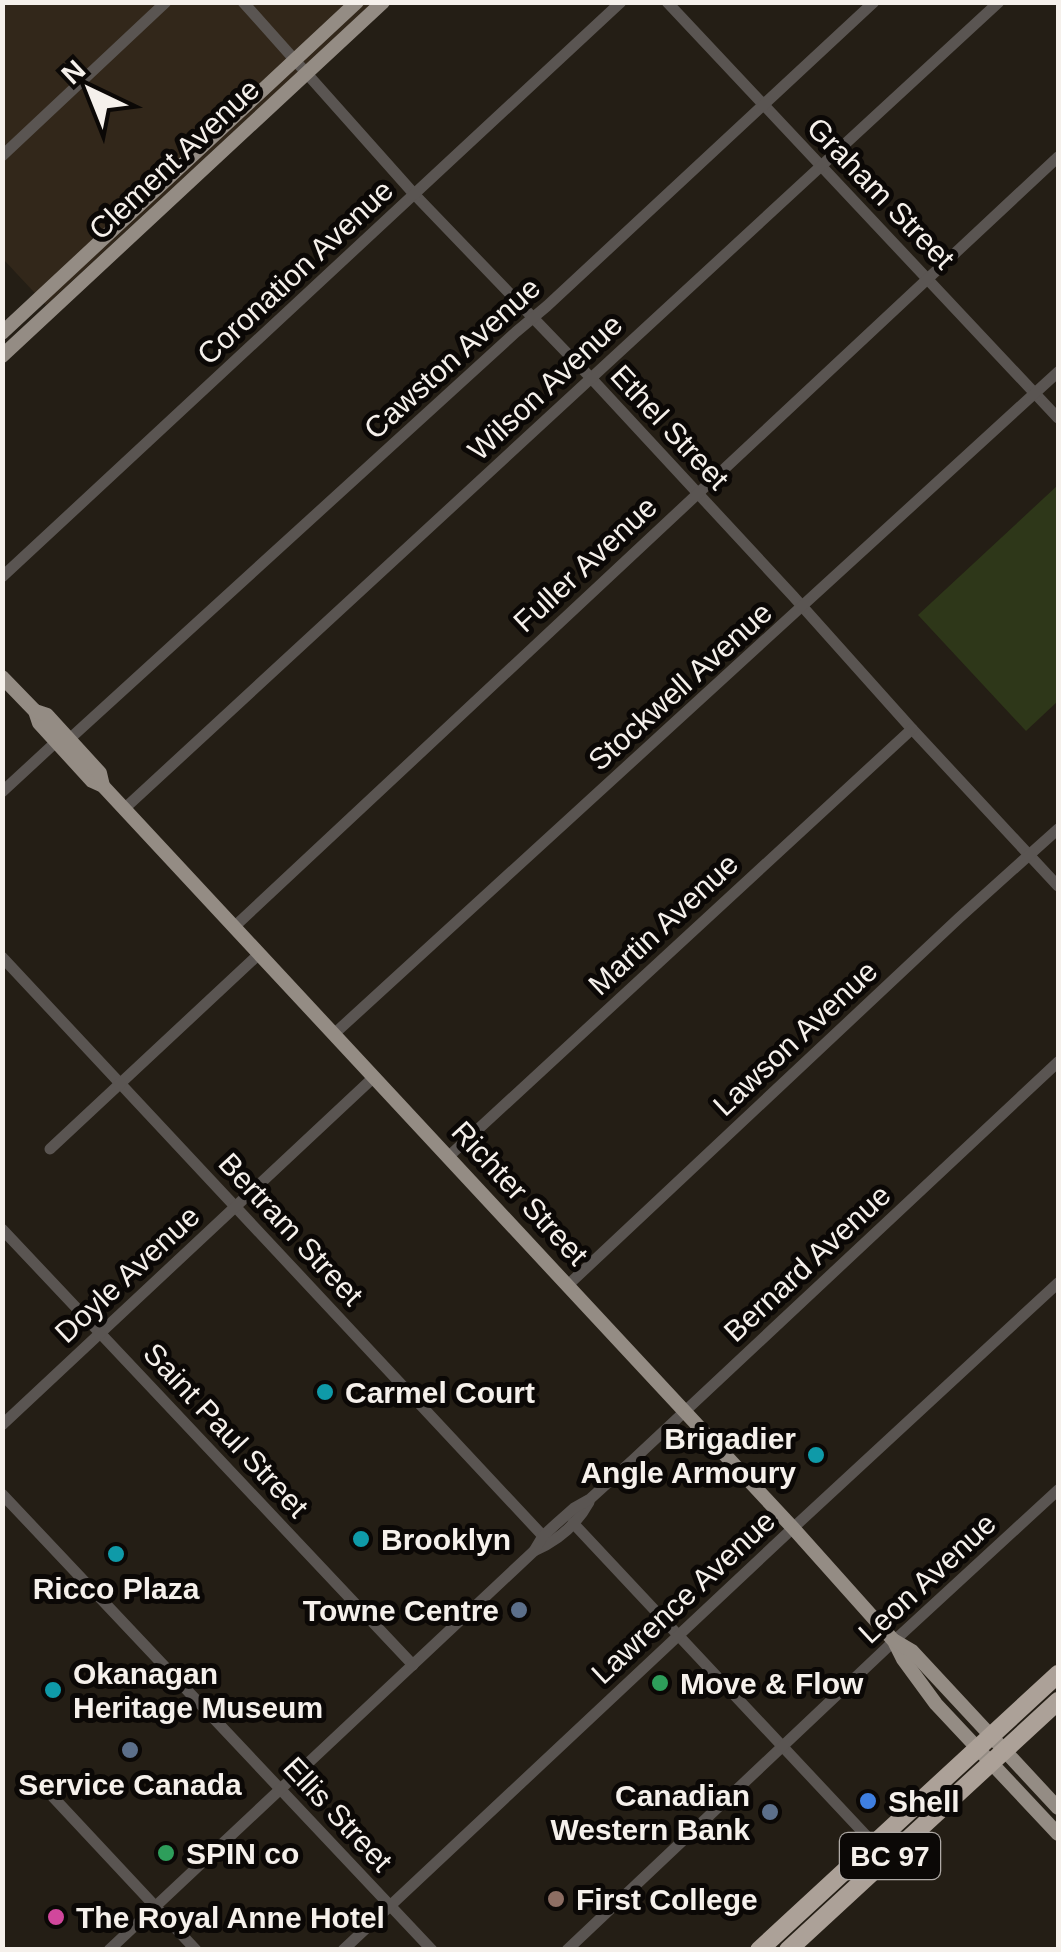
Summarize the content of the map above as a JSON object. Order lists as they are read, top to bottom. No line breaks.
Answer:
{"streets":{"highway":["BC 97"],"main road":["Clement Avenue","Richter Street"],"street":["Graham Street","Coronation Avenue","Cawston Avenue","Wilson Avenue","Ethel Street","Fuller Avenue","Stockwell Avenue","Martin Avenue","Lawson Avenue","Bertram Street","Bernard Avenue","Doyle Avenue","Saint Paul Street","Leon Avenue","Lawrence Avenue","Ellis Street"]},"crossings":[["Clement Avenue","Ethel Street"],["Graham Street","Cawston Avenue"],["Graham Street","Wilson Avenue"],["Graham Street","Fuller Avenue"],["Graham Street","Stockwell Avenue"],["Coronation Avenue","Ethel Street"],["Cawston Avenue","Ethel Street"],["Cawston Avenue","Richter Street"],["Wilson Avenue","Ethel Street"],["Wilson Avenue","Richter Street"],["Ethel Street","Fuller Avenue"],["Ethel Street","Stockwell Avenue"],["Ethel Street","Martin Avenue"],["Ethel Street","Lawson Avenue"],["Fuller Avenue","Richter Street"],["Stockwell Avenue","Richter Street"],["Martin Avenue","Richter Street"],["Lawson Avenue","Richter Street"],["Richter Street","Bernard Avenue"],["Richter Street","Doyle Avenue"],["Richter Street","Leon Avenue"],["Richter Street","Lawrence Avenue"],["Richter Street","BC 97"],["Bertram Street","Bernard Avenue"],["Bertram Street","Doyle Avenue"],["Bernard Avenue","Saint Paul Street"],["Bernard Avenue","Ellis Street"],["Doyle Avenue","Saint Paul Street"],["Lawrence Avenue","Ellis Street"]],"places":["Carmel Court","Brigadier Angle Armoury","Brooklyn","Ricco Plaza","Towne Centre","Move & Flow","Okanagan Heritage Museum","Service Canada","Shell","Canadian Western Bank","SPIN co","First College","The Royal Anne Hotel"],"north":"top left"}
